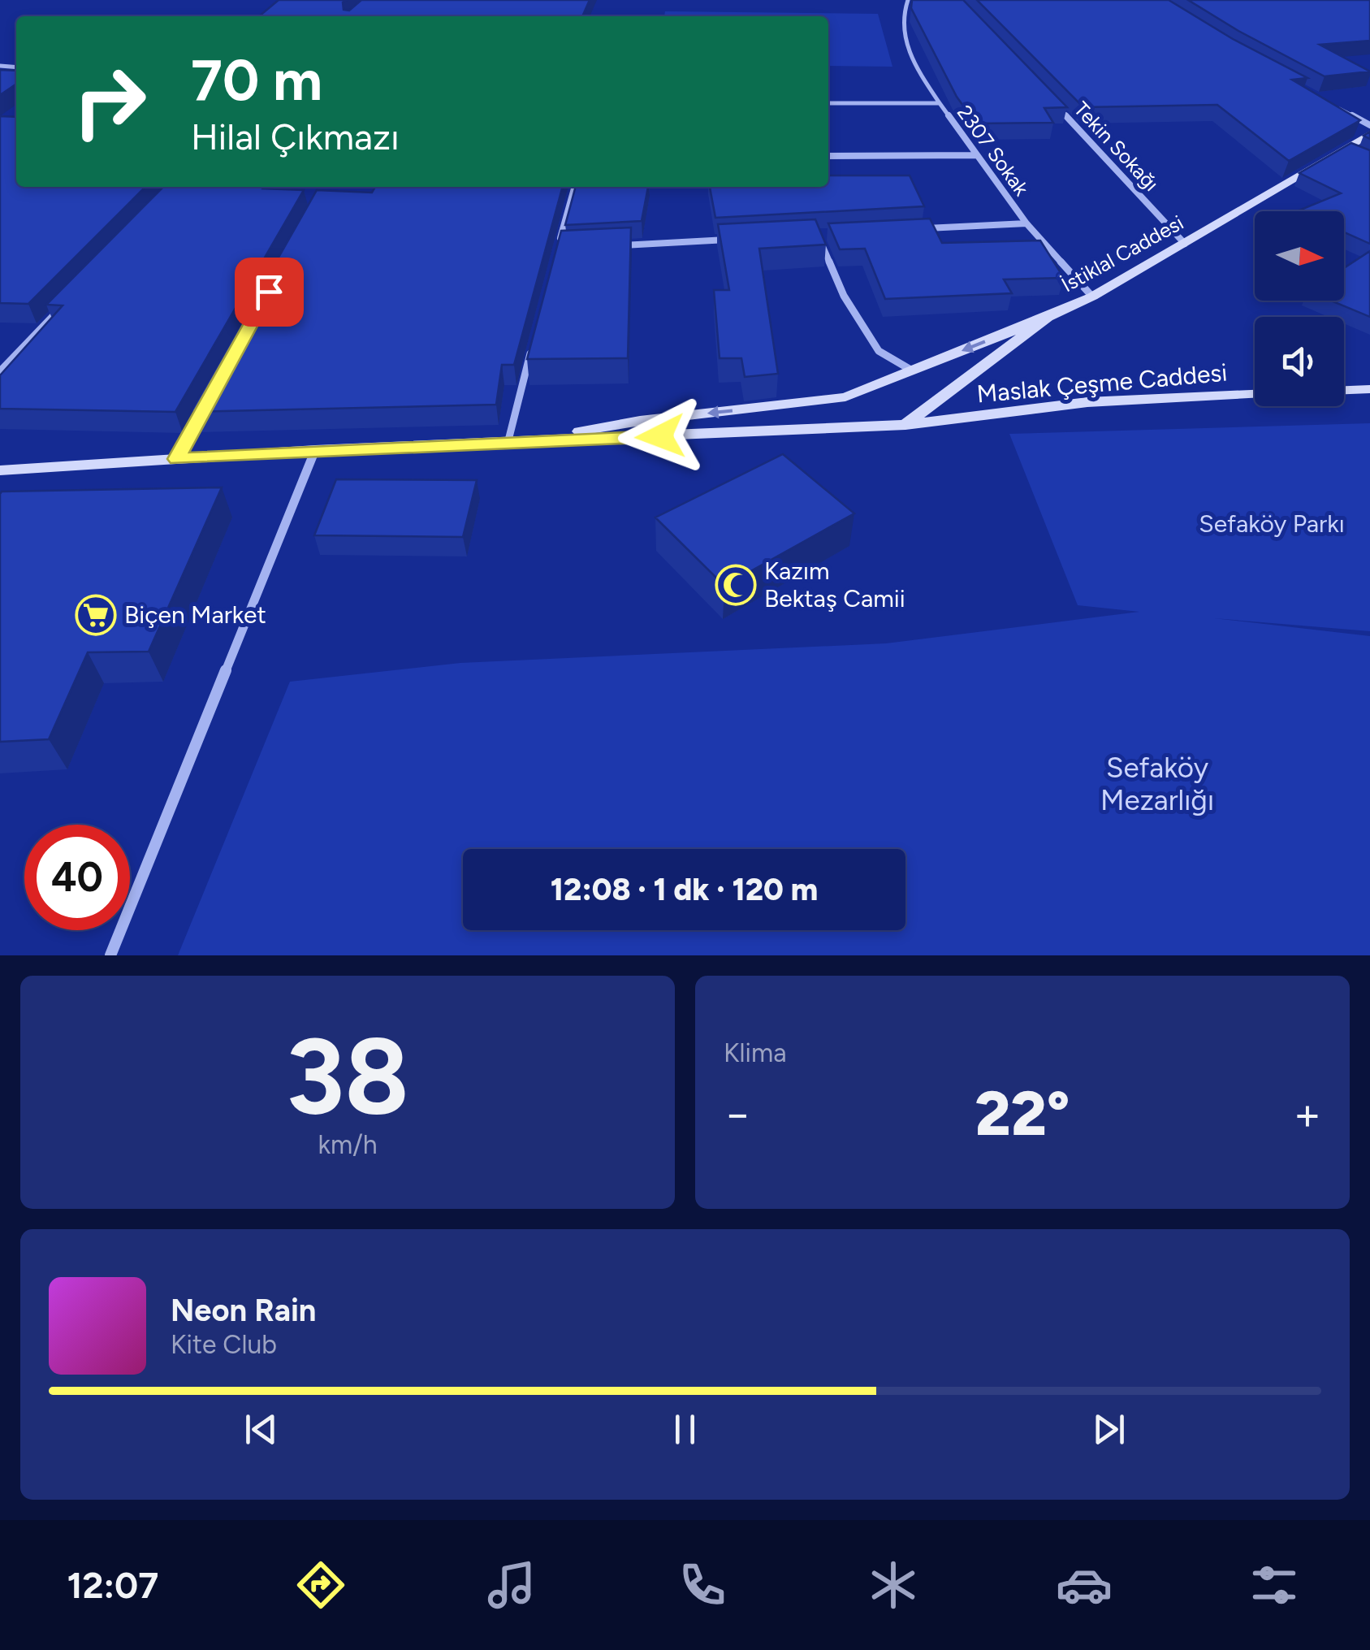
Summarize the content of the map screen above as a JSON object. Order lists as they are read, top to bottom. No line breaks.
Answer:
{"streets":{"street":["Tekin Sokağı","2307 Sokak","İstiklal Caddesi","Maslak Çeşme Caddesi"]},"crossings":[["Tekin Sokağı","İstiklal Caddesi"],["2307 Sokak","İstiklal Caddesi"],["İstiklal Caddesi","Maslak Çeşme Caddesi"]],"parks":["Sefaköy Parkı","Sefaköy Mezarlığı"],"places":{"mosque":["Kazım Bektaş Camii"],"supermarket":["Biçen Market"]},"north":"right","page":{"turn":["70 m","Hilal Çıkmazı"],"limit":"40","trip":"12:08 · 1 dk · 120 m","tile":[["38","km/h"],"Klima"],"heat":["−","22°","+"],"song":["Neon Rain","Kite Club"],"tabs":"12:07"}}
